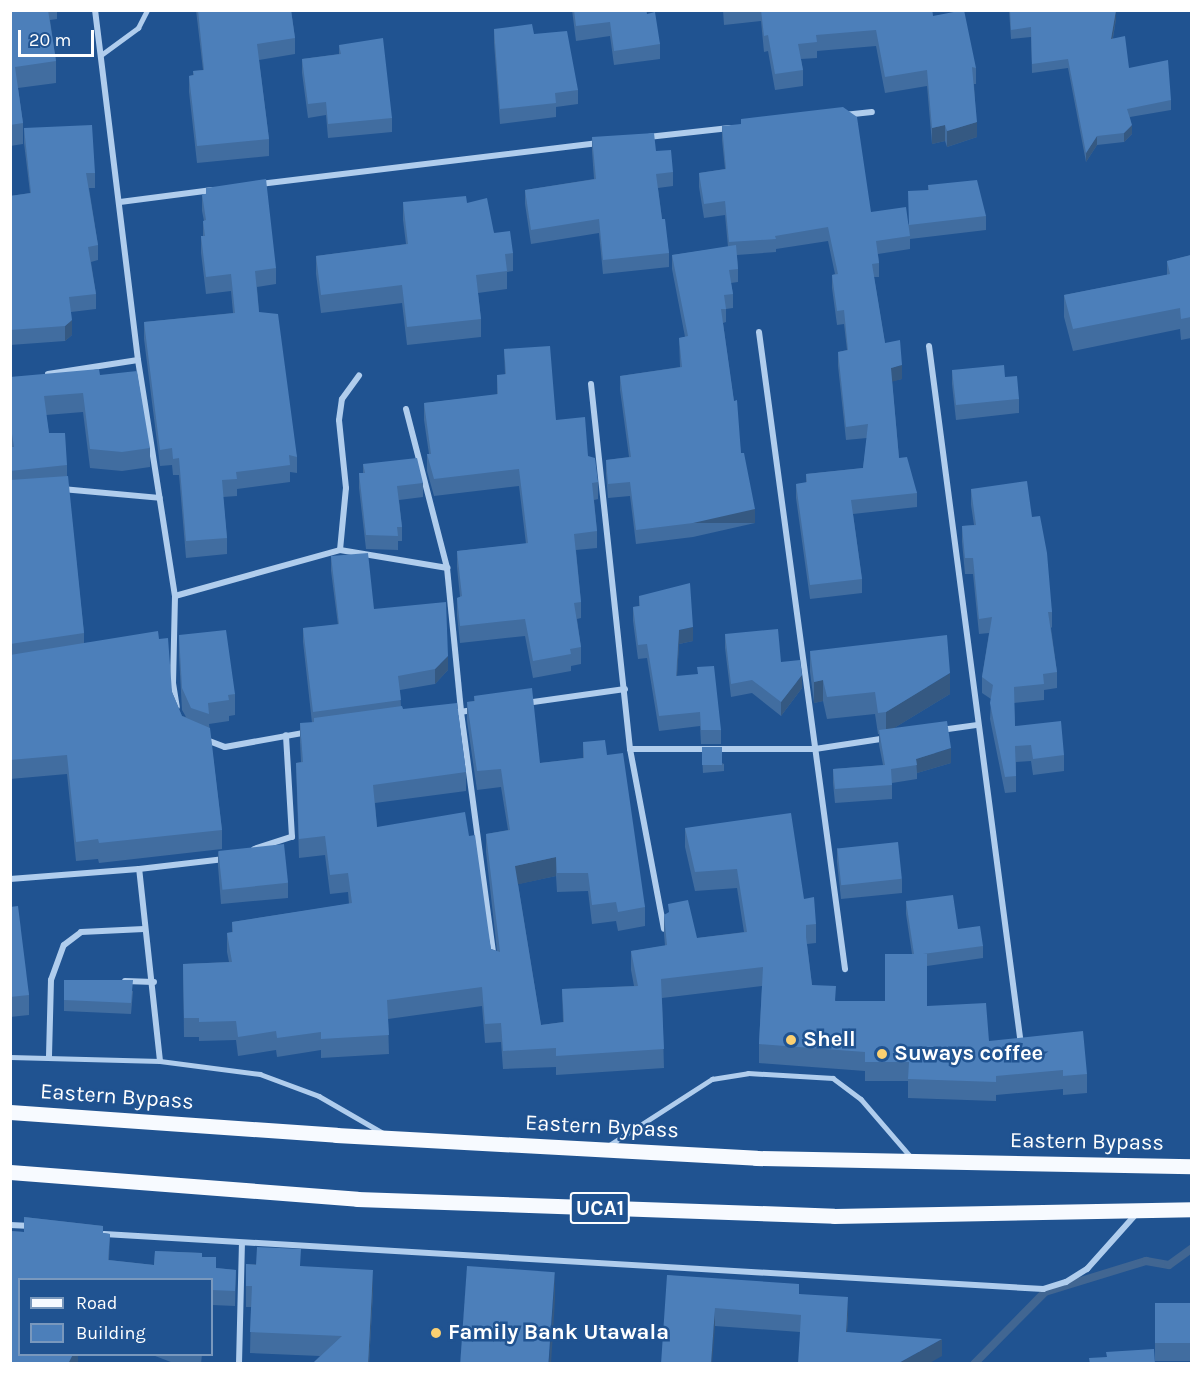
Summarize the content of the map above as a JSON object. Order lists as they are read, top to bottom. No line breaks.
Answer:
{"streets":{"main road":["Eastern Bypass","UCA1"]},"places":["Shell","Suways coffee","Family Bank Utawala"],"legend":["Road","Building"],"scale_bar":"20 m"}
